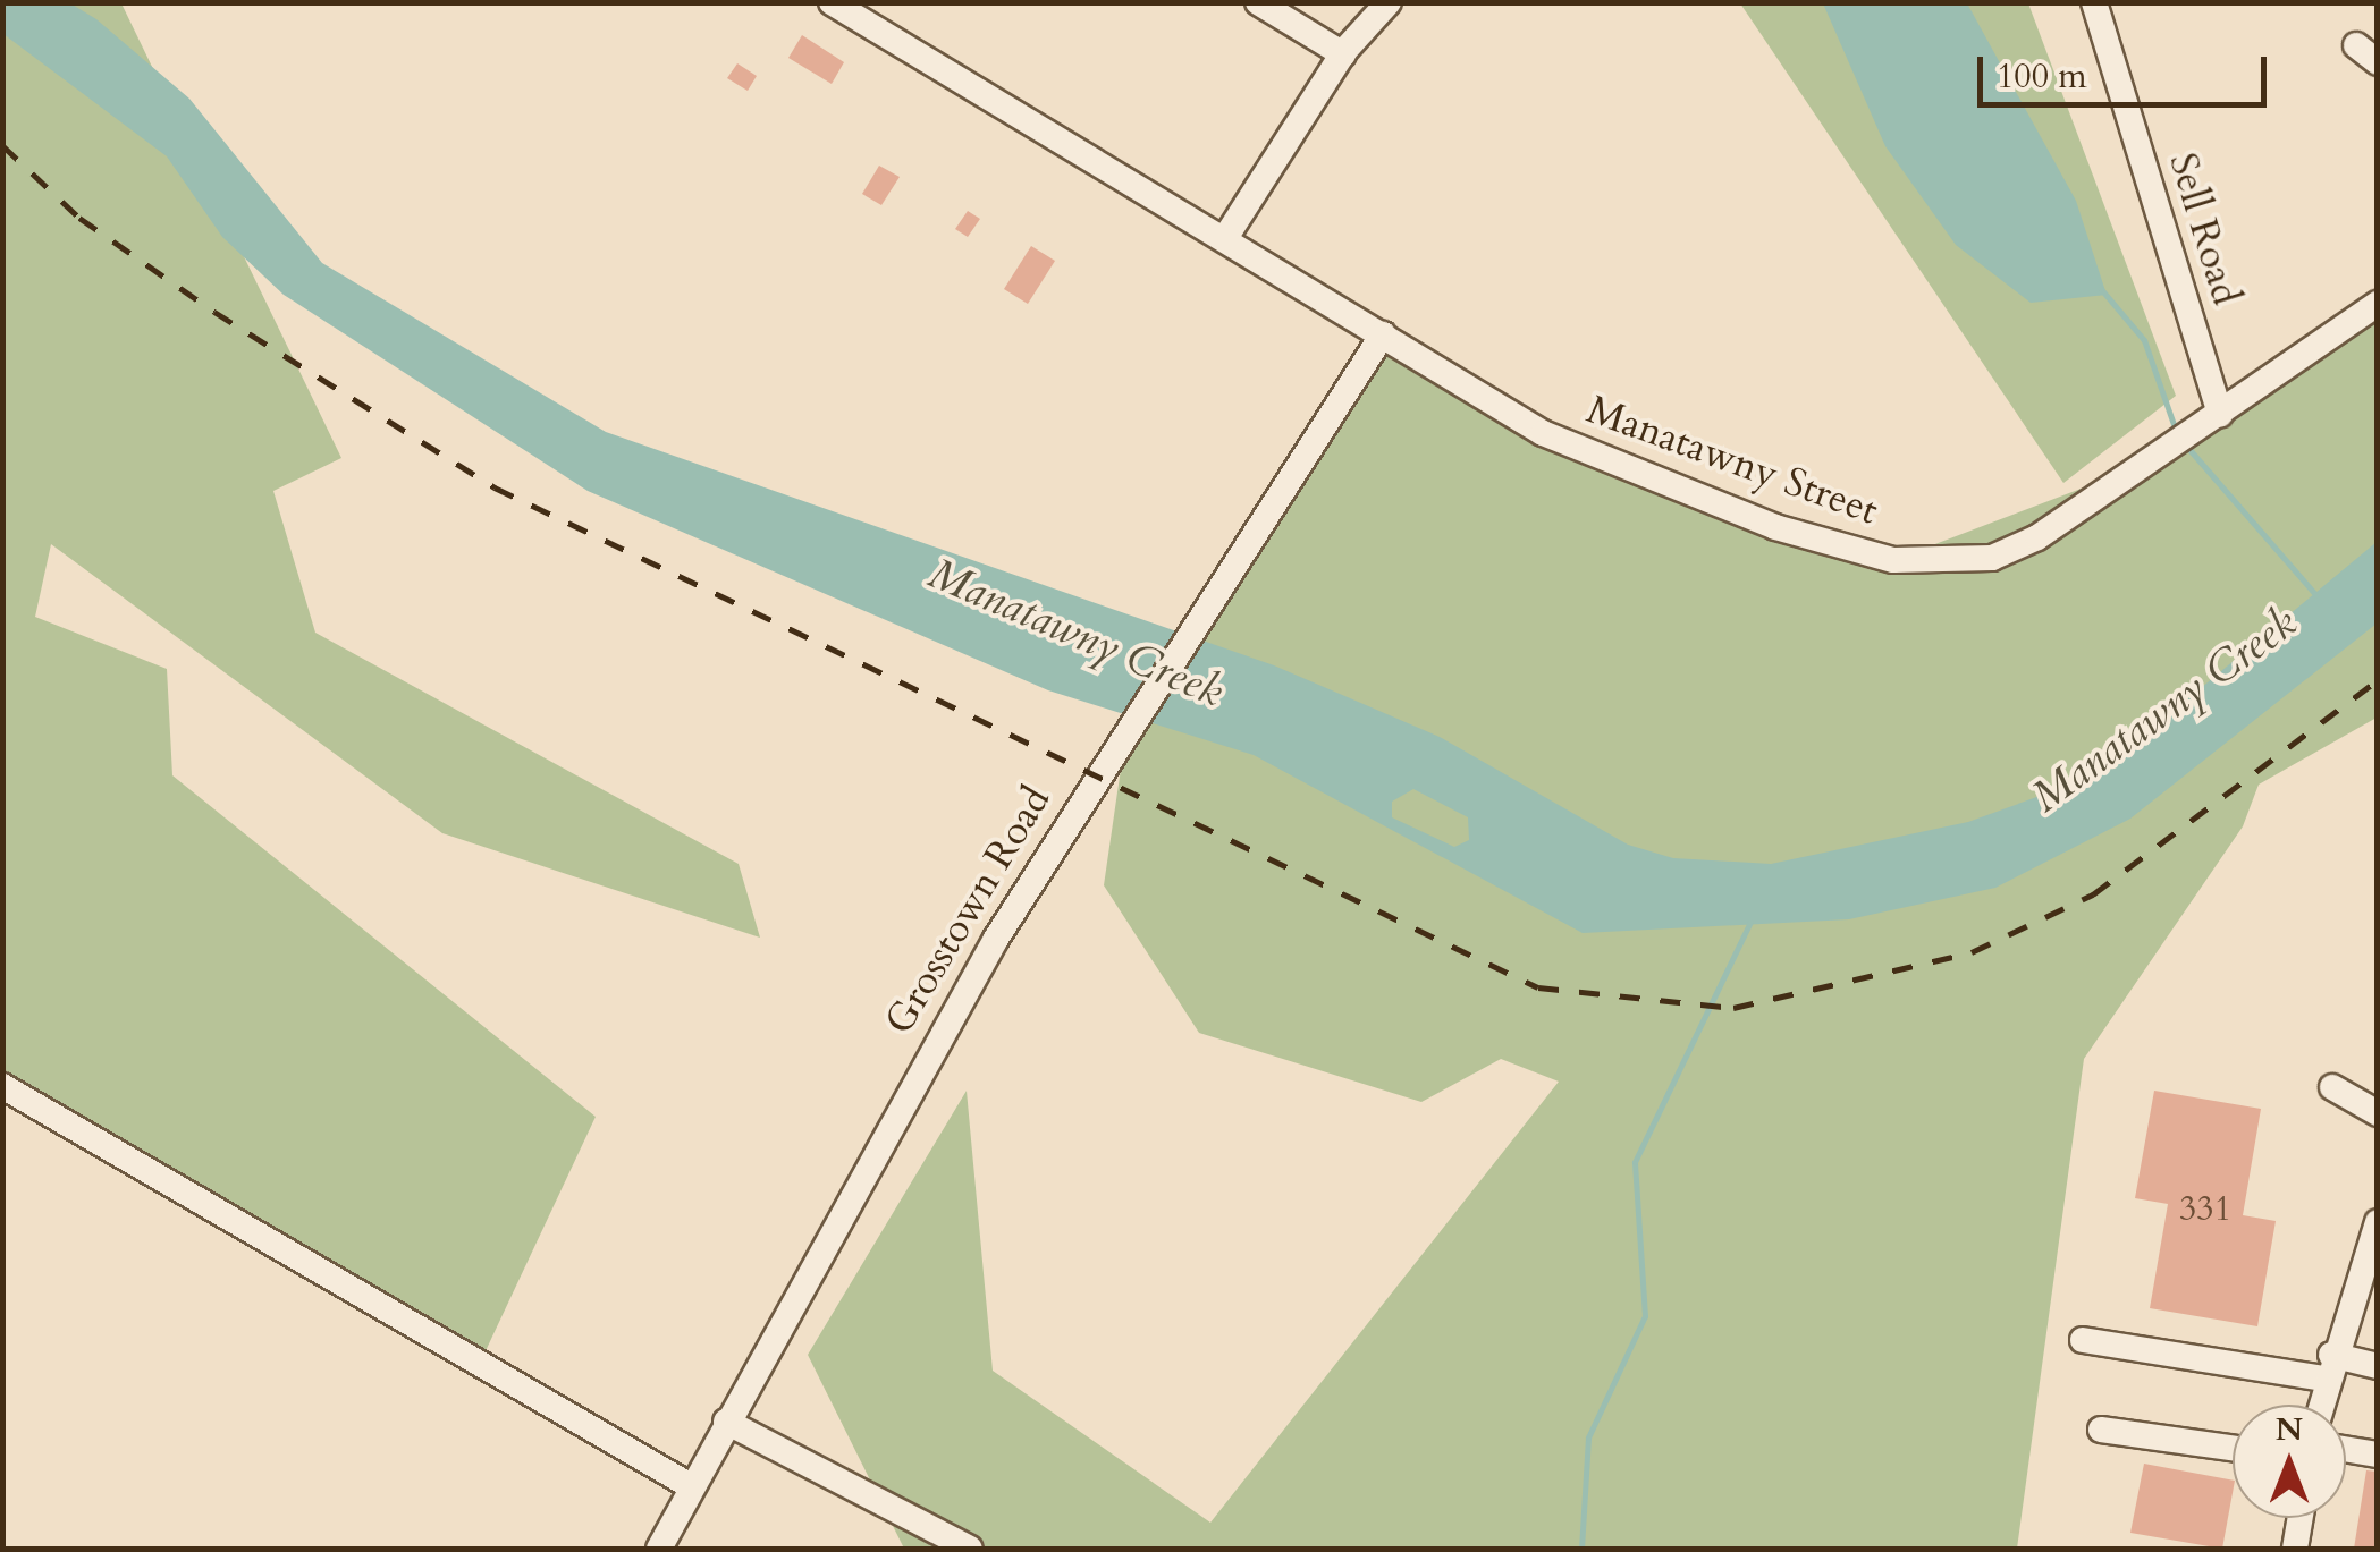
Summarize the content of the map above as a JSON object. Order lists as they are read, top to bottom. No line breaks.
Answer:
{"streets":{"street":["Sell Road","Manatawny Street","Grosstown Road"]},"crossings":[["Sell Road","Manatawny Street"],["Manatawny Street","Grosstown Road"]],"water":["Manatawny Creek"],"house_numbers":["331"],"scale_bar":"100 m","north":"top"}
